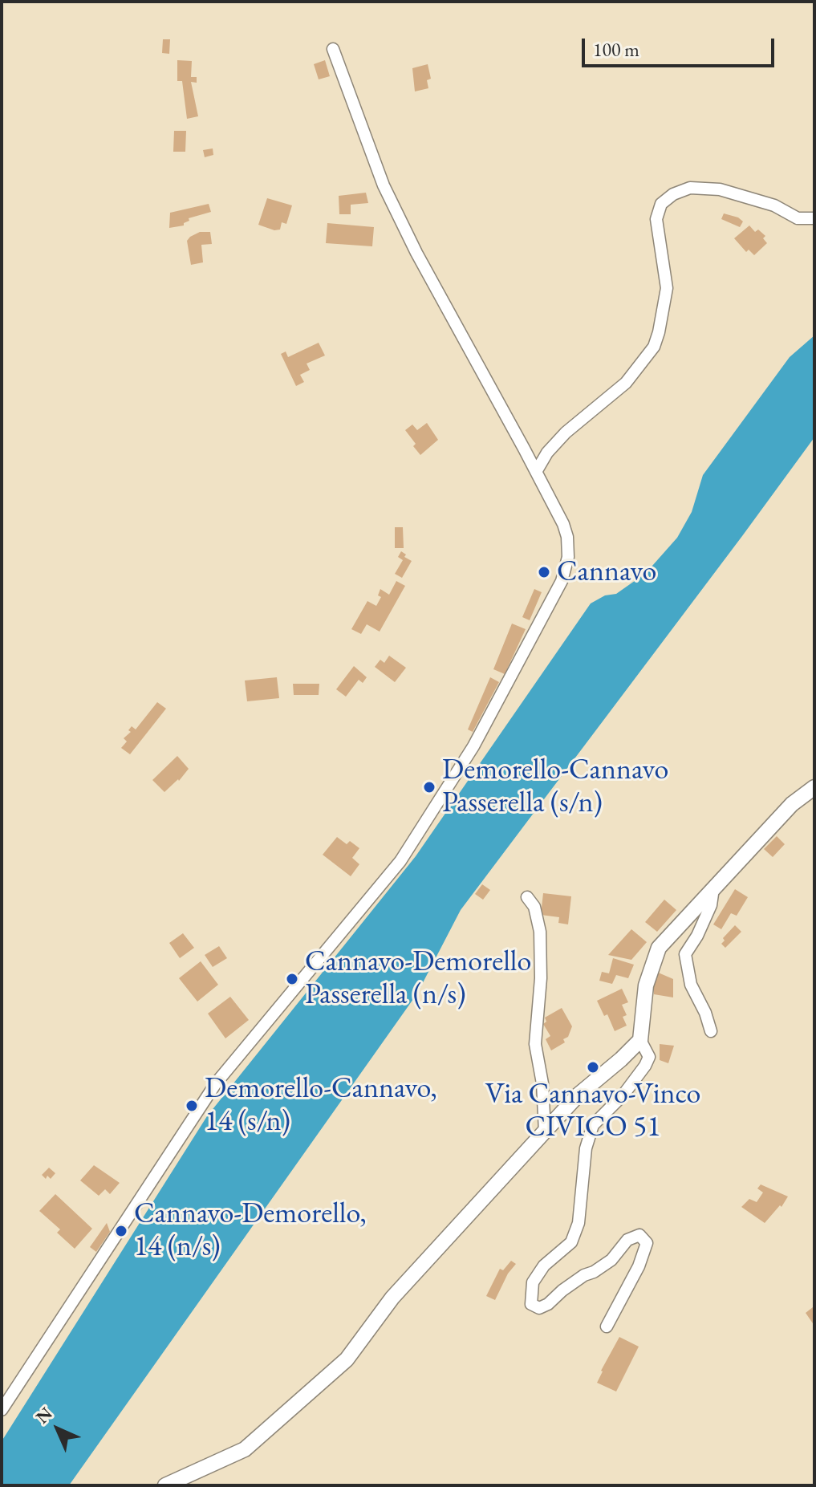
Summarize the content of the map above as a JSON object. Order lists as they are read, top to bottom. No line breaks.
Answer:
{"places":["Cannavo","Demorello-Cannavo Passerella (s/n)","Cannavo-Demorello Passerella (n/s)","Via Cannavo-Vinco CIVICO 51","Demorello-Cannavo, 14 (s/n)","Cannavo-Demorello, 14 (n/s)"],"scale_bar":"100 m","north":"top left"}
